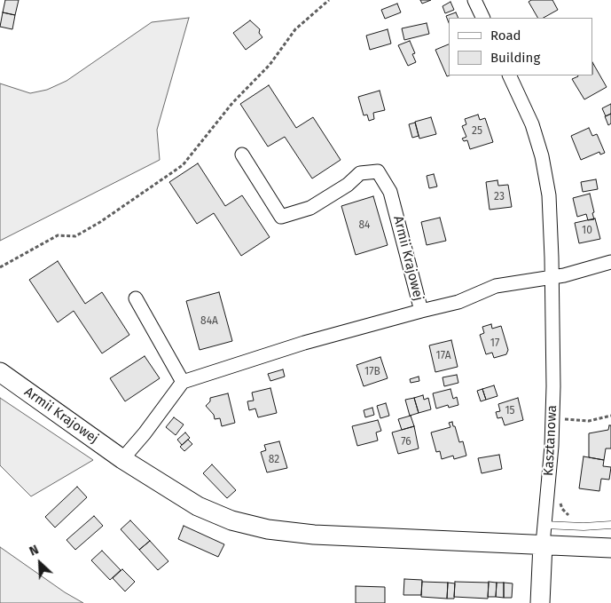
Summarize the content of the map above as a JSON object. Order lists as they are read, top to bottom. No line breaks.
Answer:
{"streets":{"street":["Armii Krajowej","Kasztanowa"]},"crossings":[["Armii Krajowej","Kasztanowa"]],"house_numbers":["25","23","84","10","84A","17","17A","17B","15","76","82"],"legend":["Road","Building"],"north":"top left"}
